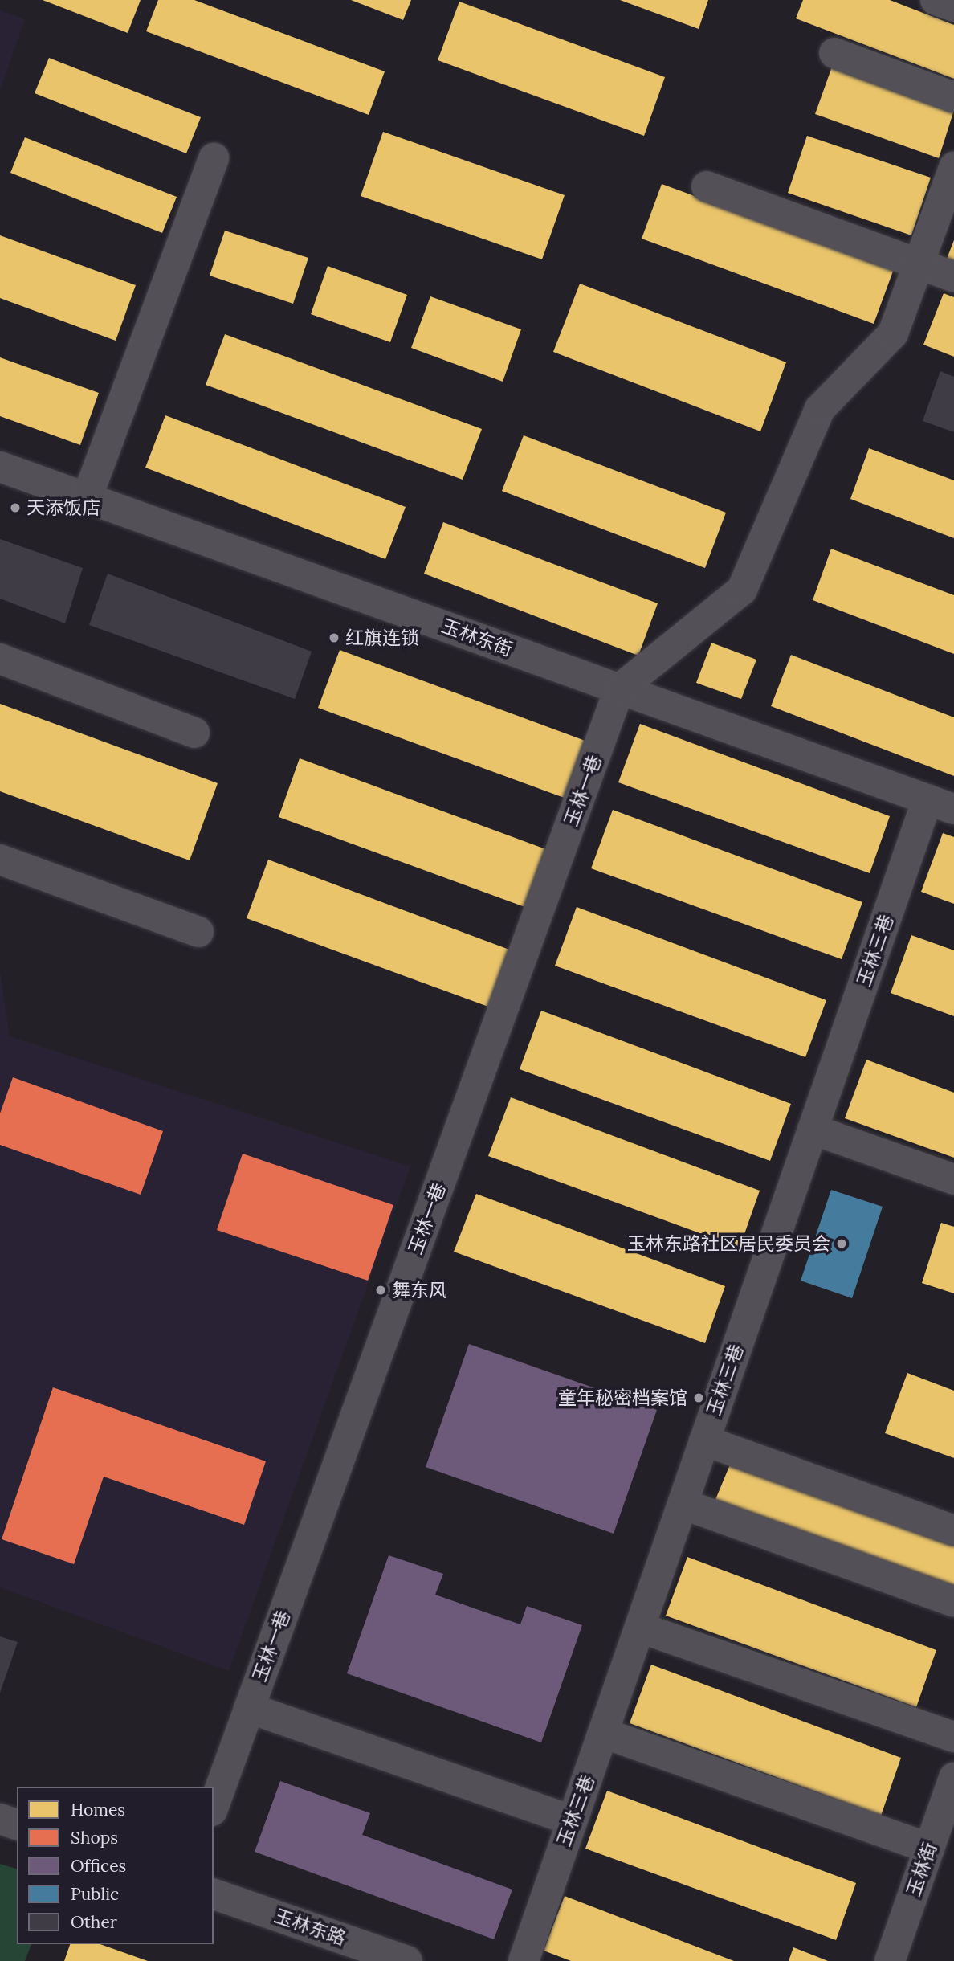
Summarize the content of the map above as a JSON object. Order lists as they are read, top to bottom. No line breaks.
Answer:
{"streets":{"street":["玉林东街","玉林一巷","玉林三巷","玉林街","玉林东路"]},"crossings":[["玉林东街","玉林一巷"],["玉林东街","玉林三巷"]],"places":["天添饭店","红旗连锁","玉林东路社区居民委员会","舞东风","童年秘密档案馆"],"legend":["Homes","Shops","Offices","Public","Other"]}
